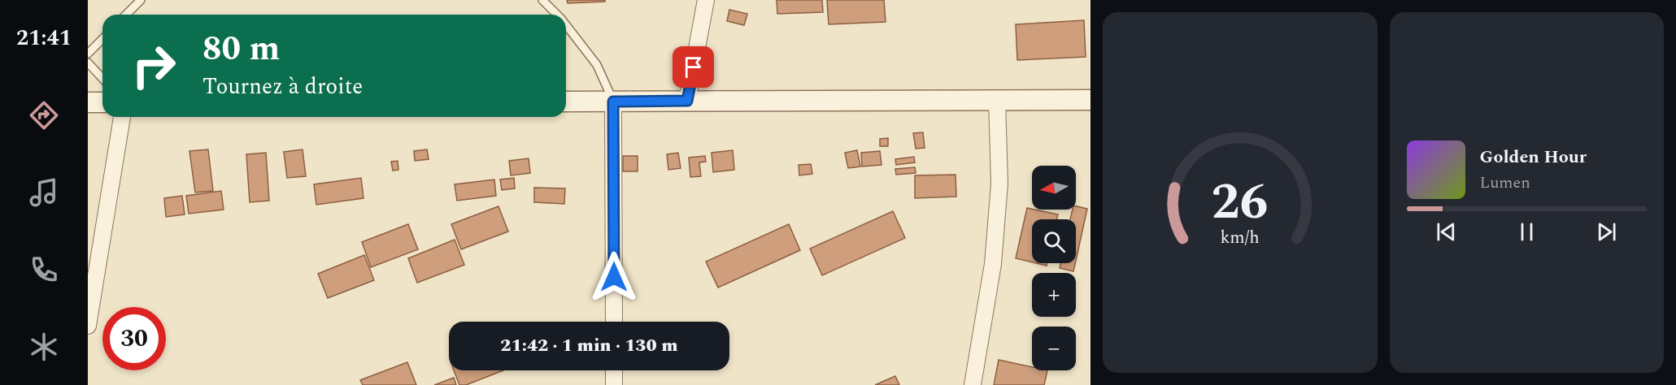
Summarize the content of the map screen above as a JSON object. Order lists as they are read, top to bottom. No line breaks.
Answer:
{"north":"left","page":{"tabs":"21:41","turn":["80 m","Tournez à droite"],"song":["Golden Hour","Lumen"],"map_buttons":["+","−"],"limit":"30","trip":"21:42 · 1 min · 130 m","gauge":["26","km/h"]}}
